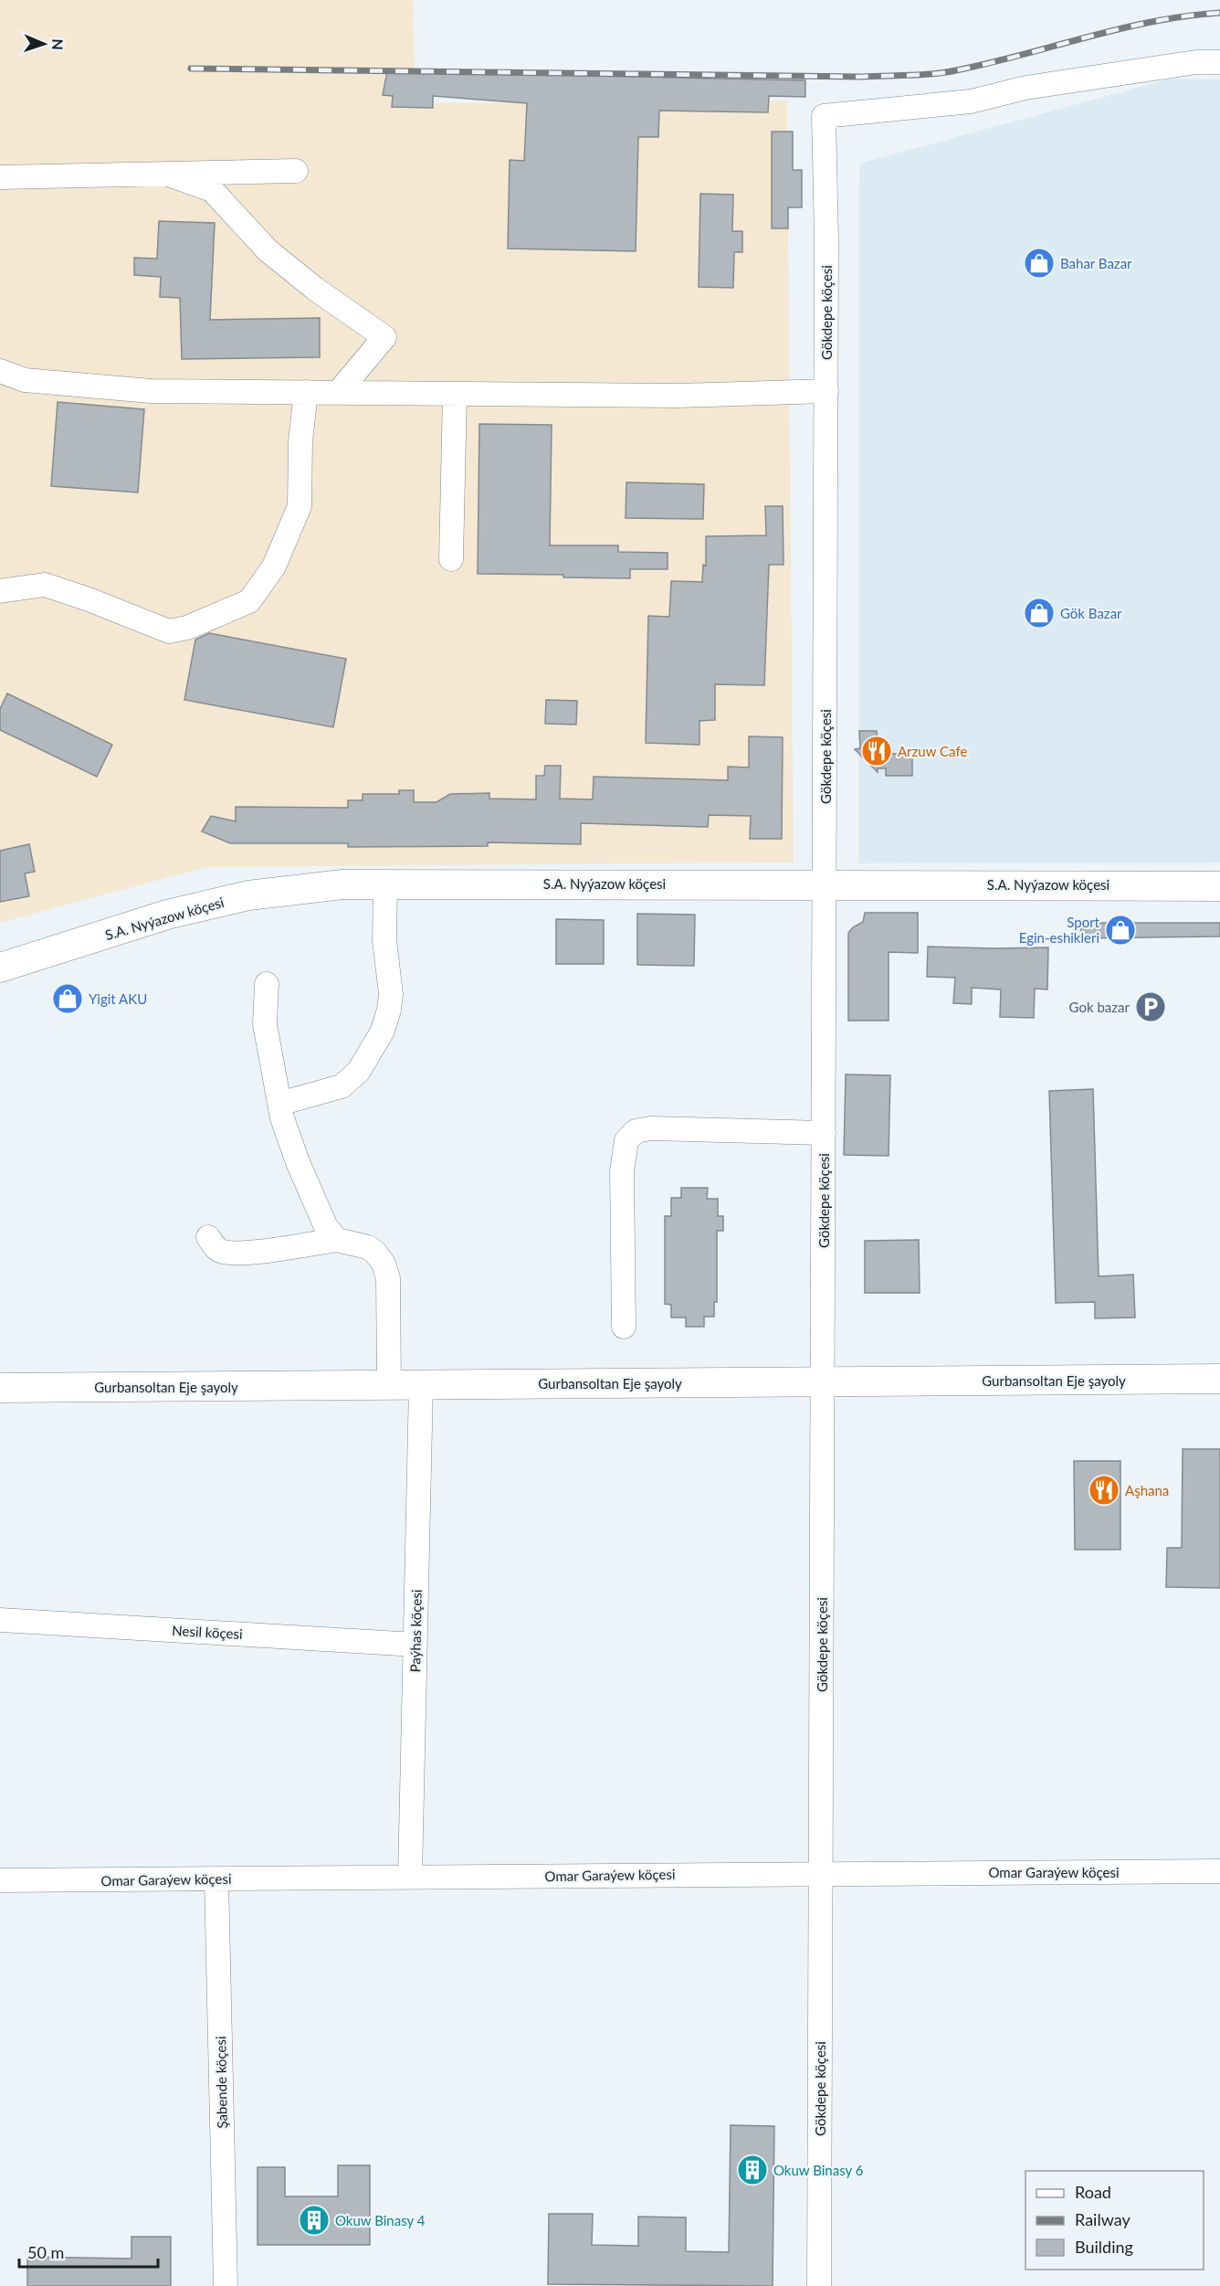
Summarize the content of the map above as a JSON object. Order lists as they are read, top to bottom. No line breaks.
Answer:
{"streets":{"main road":["S.A. Nyýazow köçesi","Gurbansoltan Eje şayoly"],"street":["Gökdepe köçesi","Paýhas köçesi","Nesil köçesi","Omar Garaýew köçesi","Şabende köçesi"]},"crossings":[["Gökdepe köçesi","S.A. Nyýazow köçesi"],["Gökdepe köçesi","Gurbansoltan Eje şayoly"],["Gökdepe köçesi","Omar Garaýew köçesi"],["Gurbansoltan Eje şayoly","Paýhas köçesi"],["Paýhas köçesi","Nesil köçesi"],["Paýhas köçesi","Omar Garaýew köçesi"],["Omar Garaýew köçesi","Şabende köçesi"]],"places":{"shop":["Bahar Bazar","Gök Bazar","Sport Egin-eshikleri","Yigit AKU"],"restaurant":["Arzuw Cafe","Aşhana"],"parking":["Gok bazar"],"building":["Okuw Binasy 6","Okuw Binasy 4"]},"legend":["Road","Railway","Building"],"scale_bar":"50 m","north":"right"}
